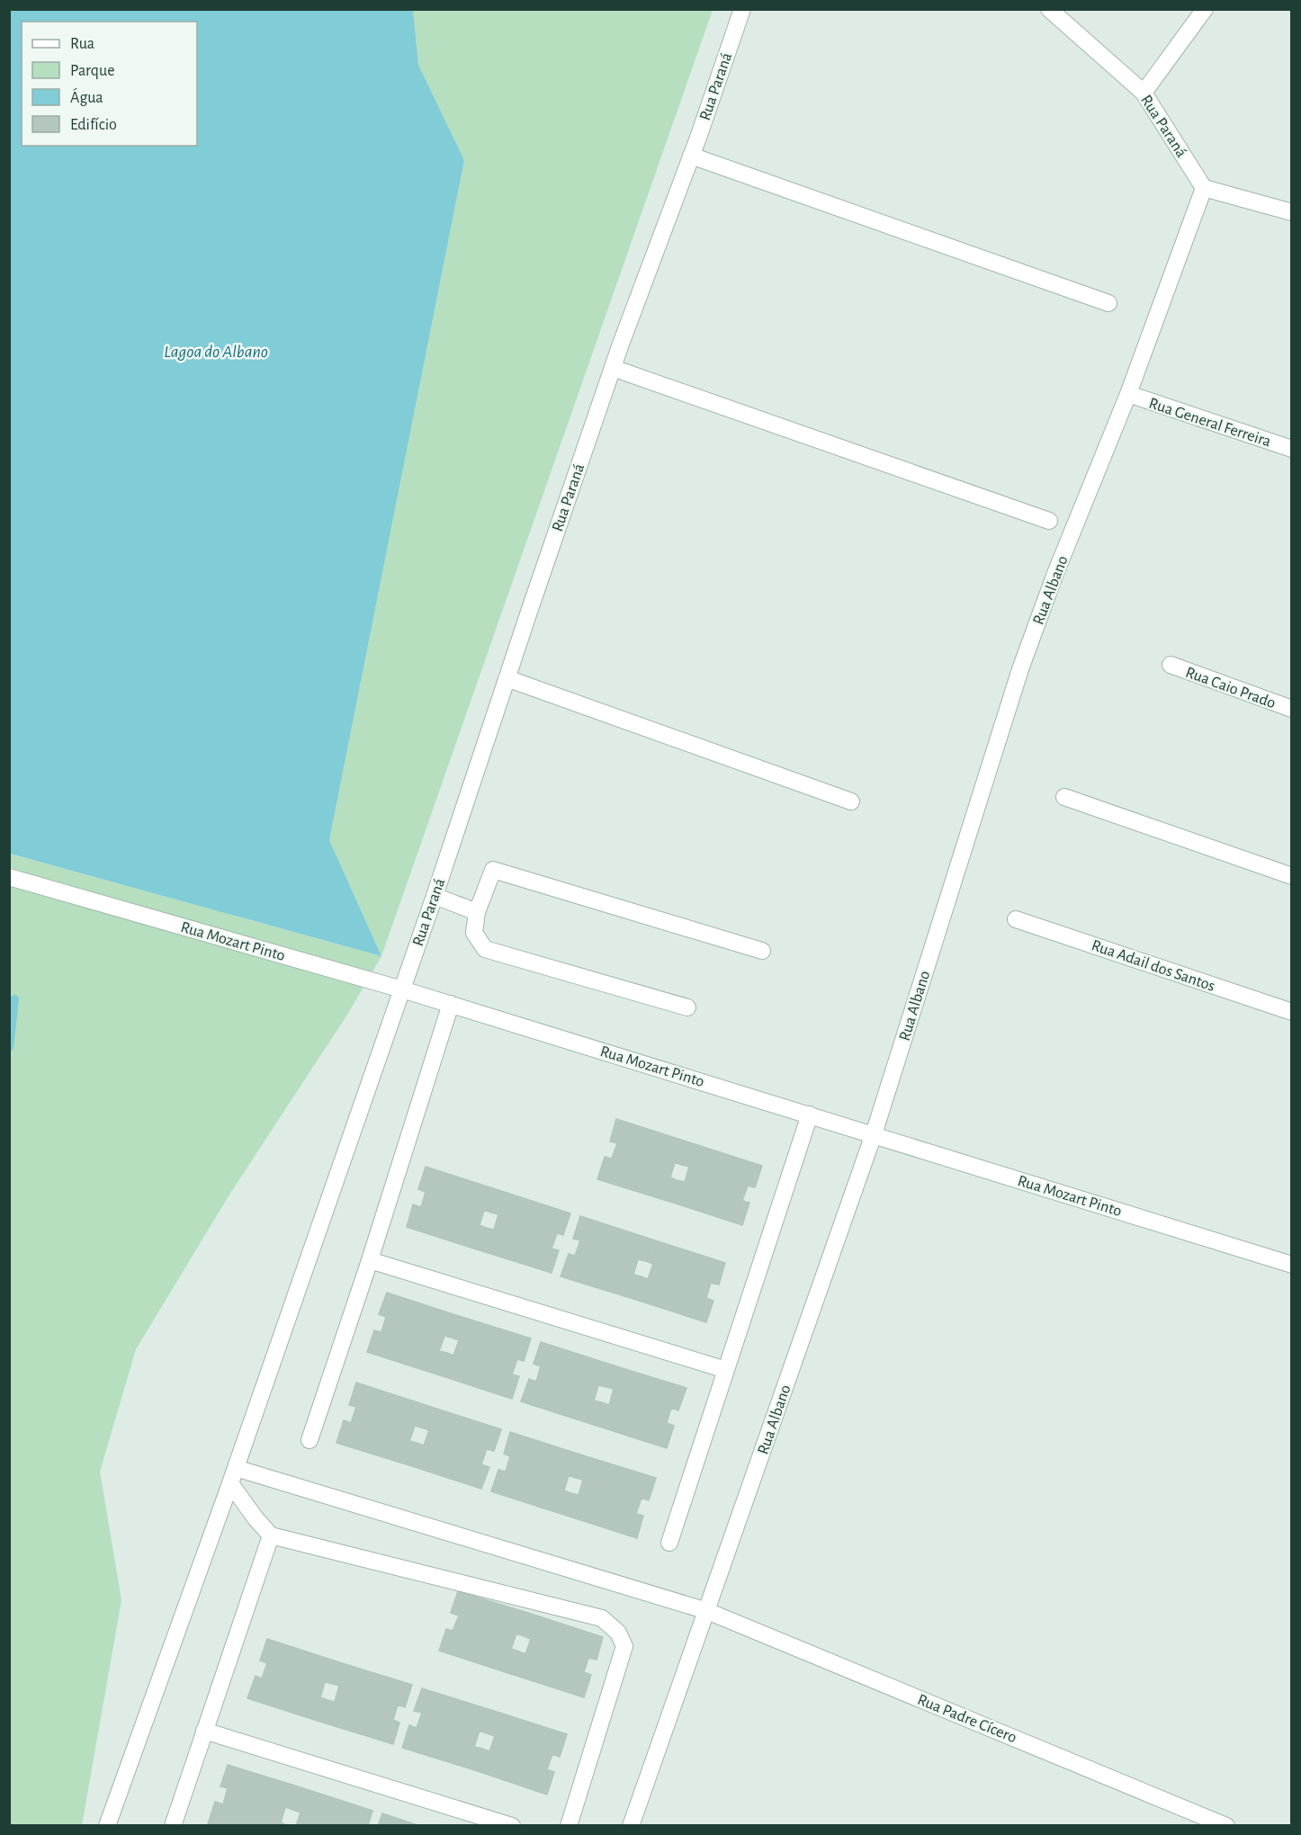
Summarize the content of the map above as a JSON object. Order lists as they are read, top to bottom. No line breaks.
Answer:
{"streets":{"street":["Rua Paraná","Rua General Ferreira","Rua Albano","Rua Caio Prado","Rua Mozart Pinto","Rua Adail dos Santos","Rua Padre Cícero"]},"crossings":[["Rua Paraná","Rua Albano"],["Rua Paraná","Rua Mozart Pinto"],["Rua Paraná","Rua Padre Cícero"],["Rua General Ferreira","Rua Albano"],["Rua Albano","Rua Mozart Pinto"],["Rua Albano","Rua Padre Cícero"]],"water":["Lagoa do Albano"],"legend":["Rua","Parque","Água","Edifício"]}
